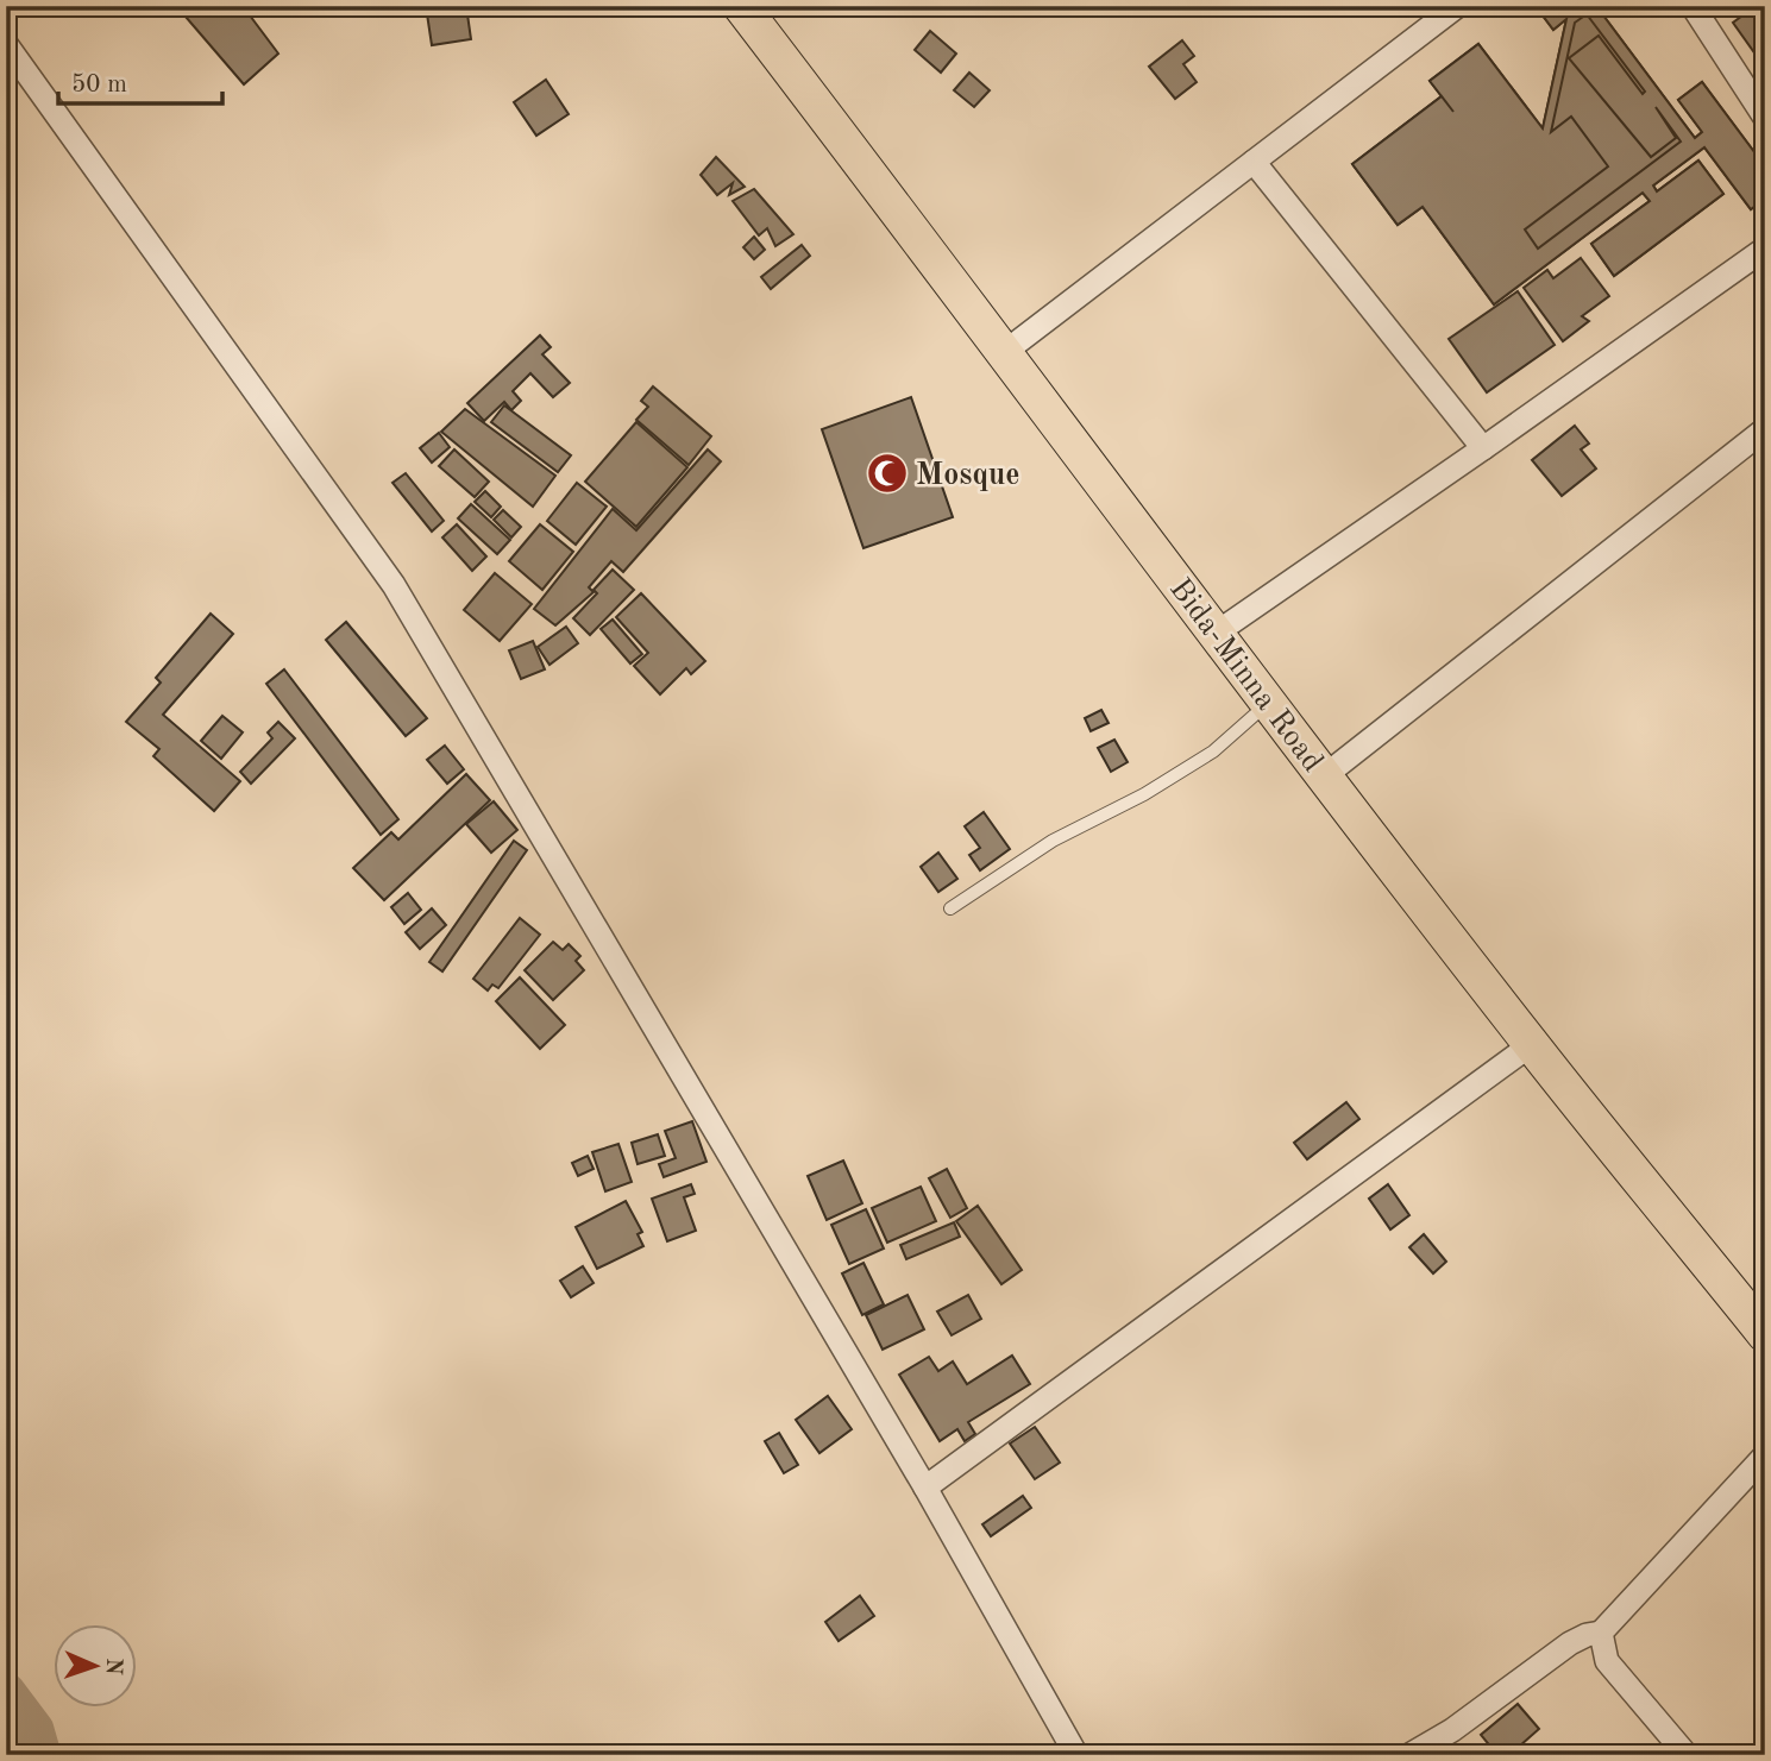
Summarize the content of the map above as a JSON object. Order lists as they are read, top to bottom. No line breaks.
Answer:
{"streets":{"main road":["Bida-Minna Road"]},"places":{"mosque":["Mosque"]},"scale_bar":"50 m","north":"right"}
